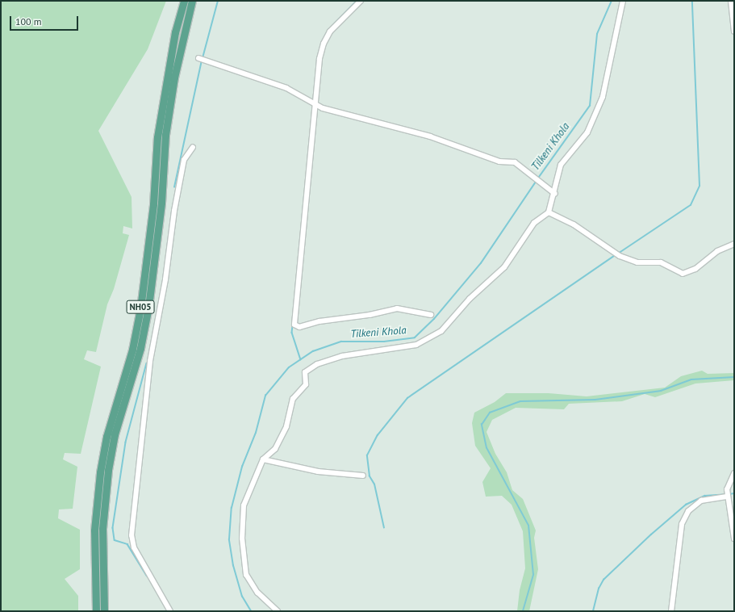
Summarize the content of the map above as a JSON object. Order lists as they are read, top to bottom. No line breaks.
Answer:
{"streets":{"main road":["NH05"]},"water":["Tilkeni Khola"],"scale_bar":"100 m"}
